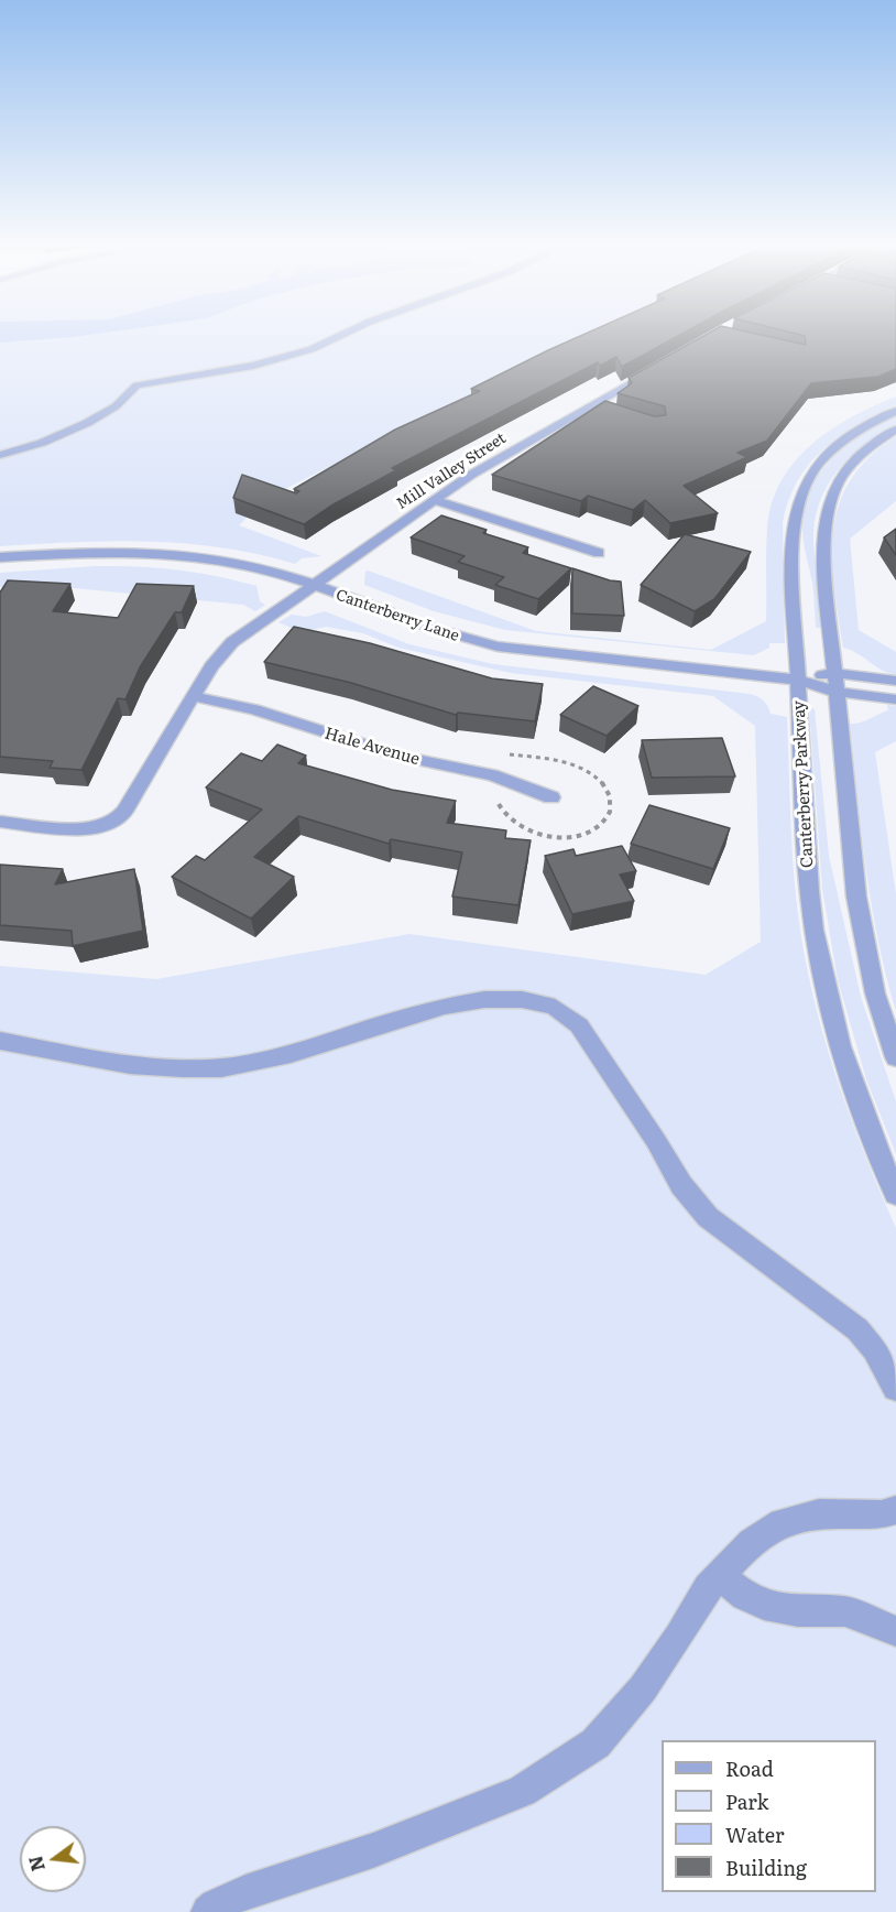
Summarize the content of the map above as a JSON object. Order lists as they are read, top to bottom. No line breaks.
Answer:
{"streets":{"street":["Mill Valley Street","Canterberry Lane","Hale Avenue","Canterberry Parkway"]},"crossings":[["Mill Valley Street","Canterberry Lane"],["Mill Valley Street","Hale Avenue"],["Canterberry Lane","Canterberry Parkway"]],"legend":["Road","Park","Water","Building"],"north":"left"}
